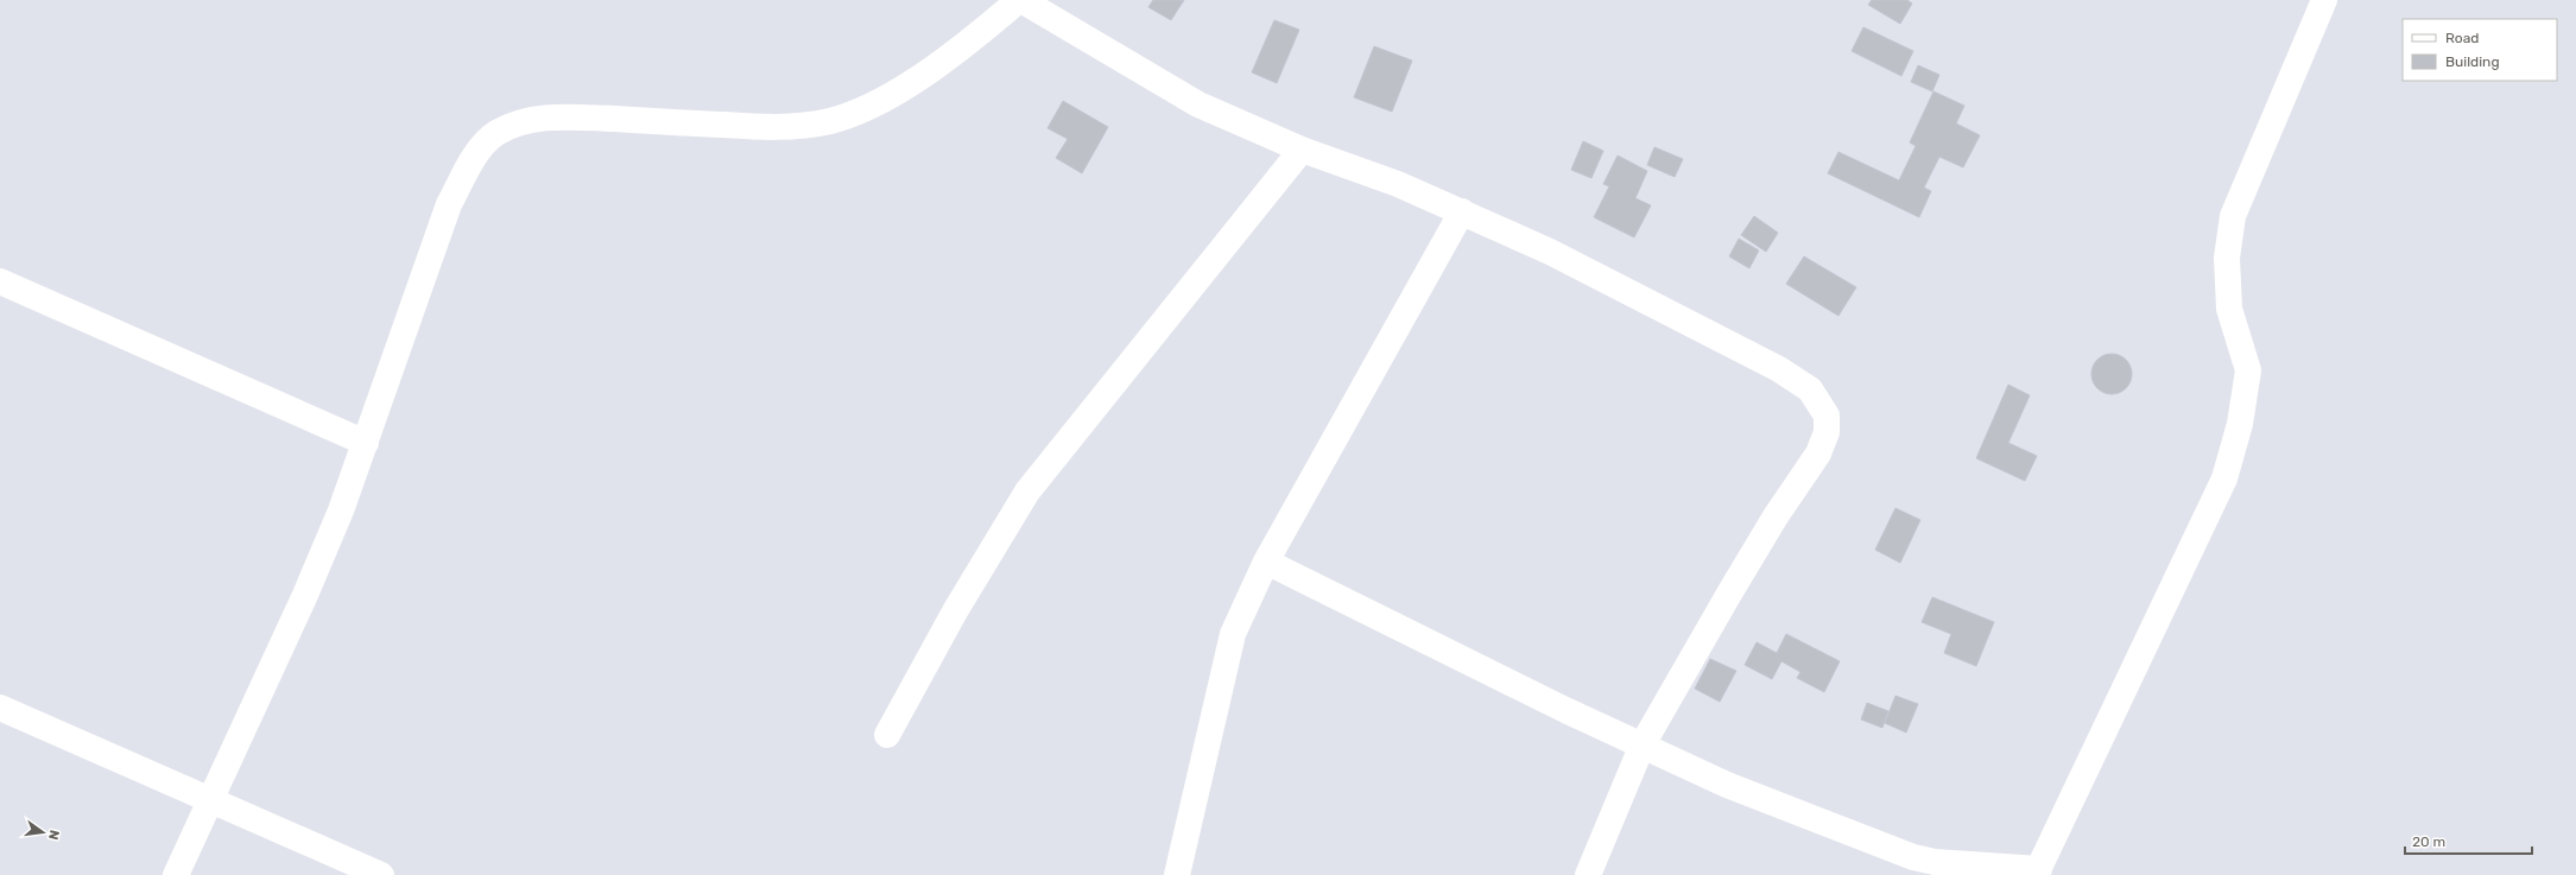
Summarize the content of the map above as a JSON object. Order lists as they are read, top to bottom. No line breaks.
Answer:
{"legend":["Road","Building"],"scale_bar":"20 m","north":"right"}
